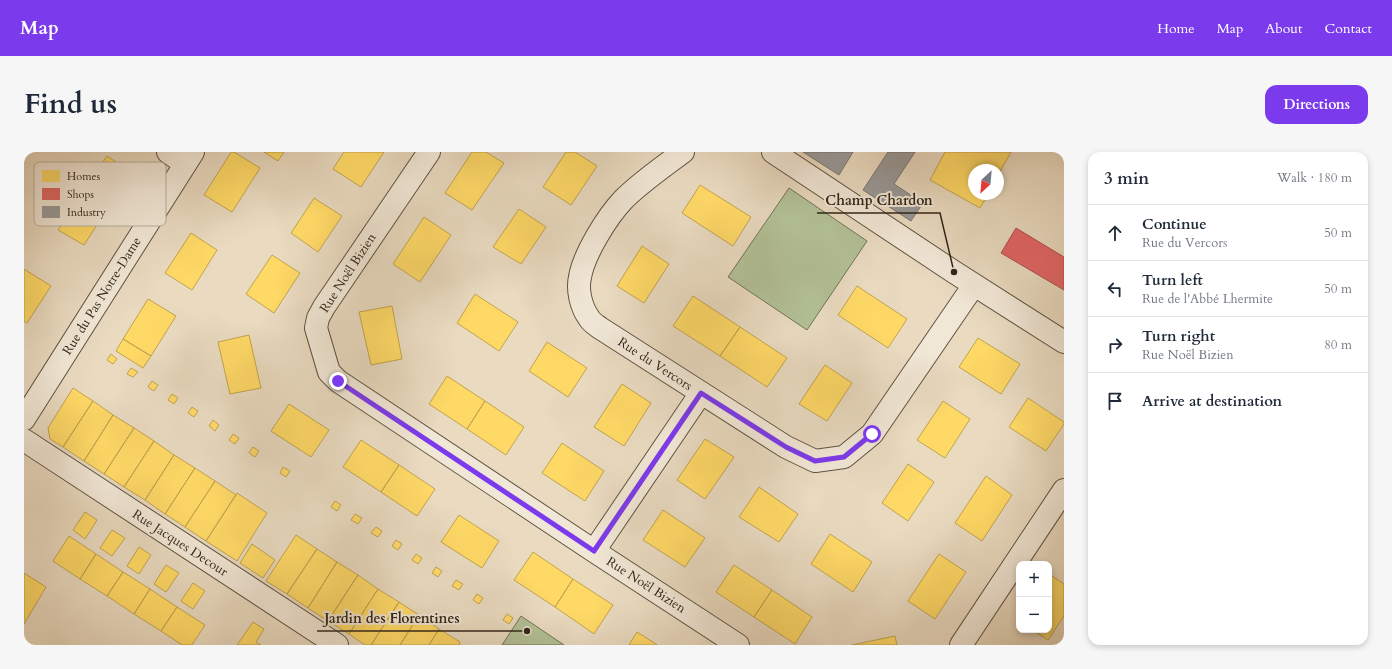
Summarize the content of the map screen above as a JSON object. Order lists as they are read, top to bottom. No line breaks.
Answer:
{"streets":{"street":["Rue Noël Bizien","Rue du Pas Notre-Dame","Rue du Vercors","Rue Jacques Decour"]},"places":["Champ Chardon","Jardin des Florentines"],"legend":["Homes","Shops","Industry"],"north":"bottom left","page":{"header":"Map","nav":["Home","Map","About","Contact"],"title":"Find us","buttons":"Directions","heading":["3 min","Walk · 180 m"],"list":[["Continue","Rue du Vercors","50 m"],["Turn left","Rue de l'Abbé Lhermite","50 m"],["Turn right","Rue Noël Bizien","80 m"],"Arrive at destination"],"map_buttons":["+","−"]}}
